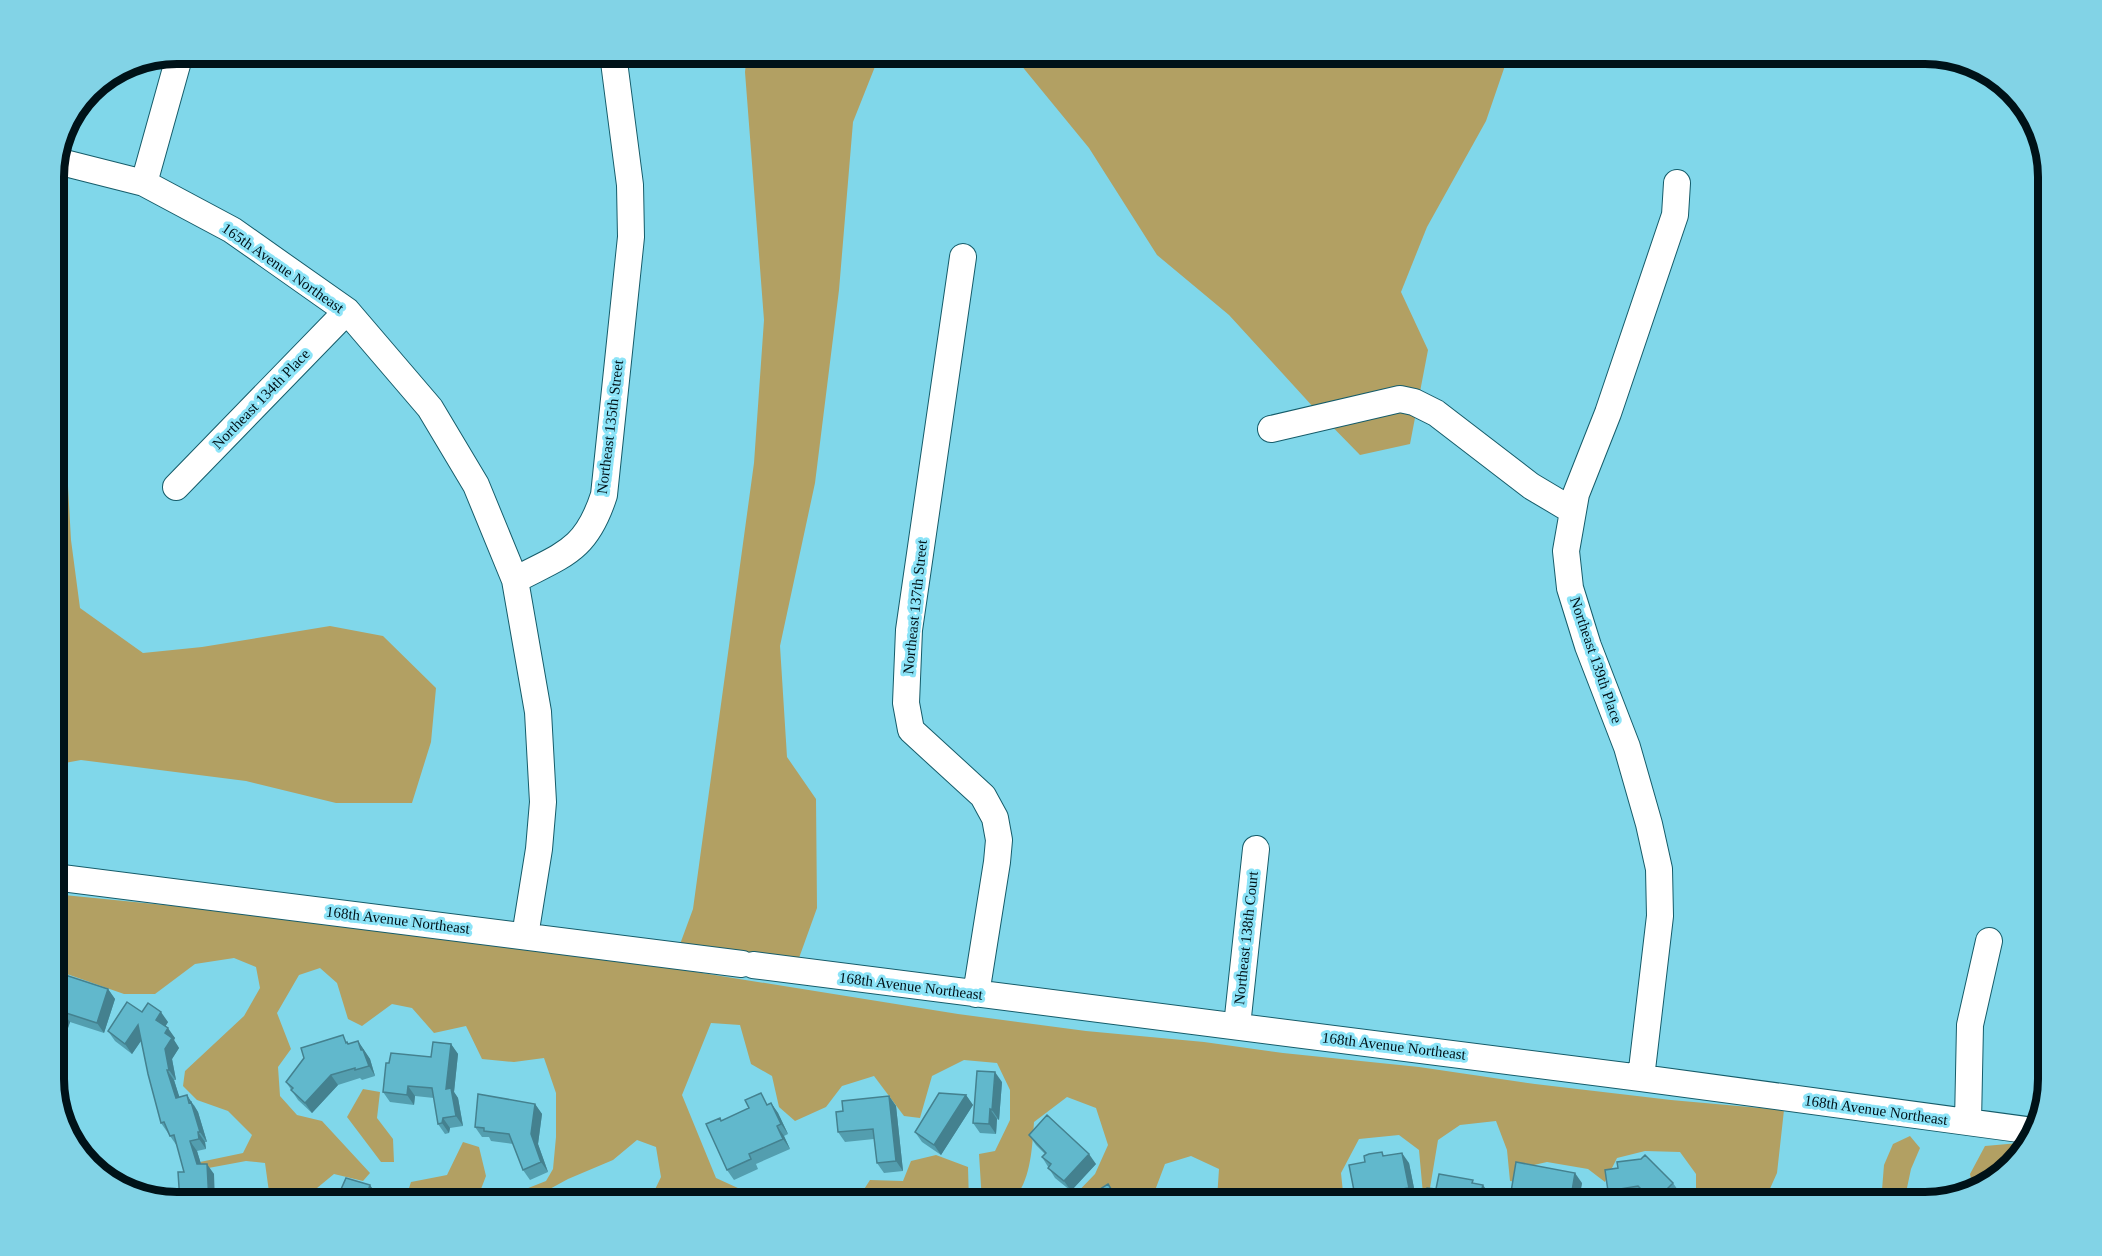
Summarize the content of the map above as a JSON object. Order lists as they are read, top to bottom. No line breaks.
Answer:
{"streets":{"street":["165th Avenue Northeast","Northeast 134th Place","Northeast 135th Street","Northeast 137th Street","Northeast 139th Place","168th Avenue Northeast","Northeast 138th Court"]},"crossings":[["165th Avenue Northeast","Northeast 134th Place"],["165th Avenue Northeast","Northeast 135th Street"],["Northeast 137th Street","168th Avenue Northeast"],["Northeast 139th Place","168th Avenue Northeast"],["168th Avenue Northeast","Northeast 138th Court"]]}
